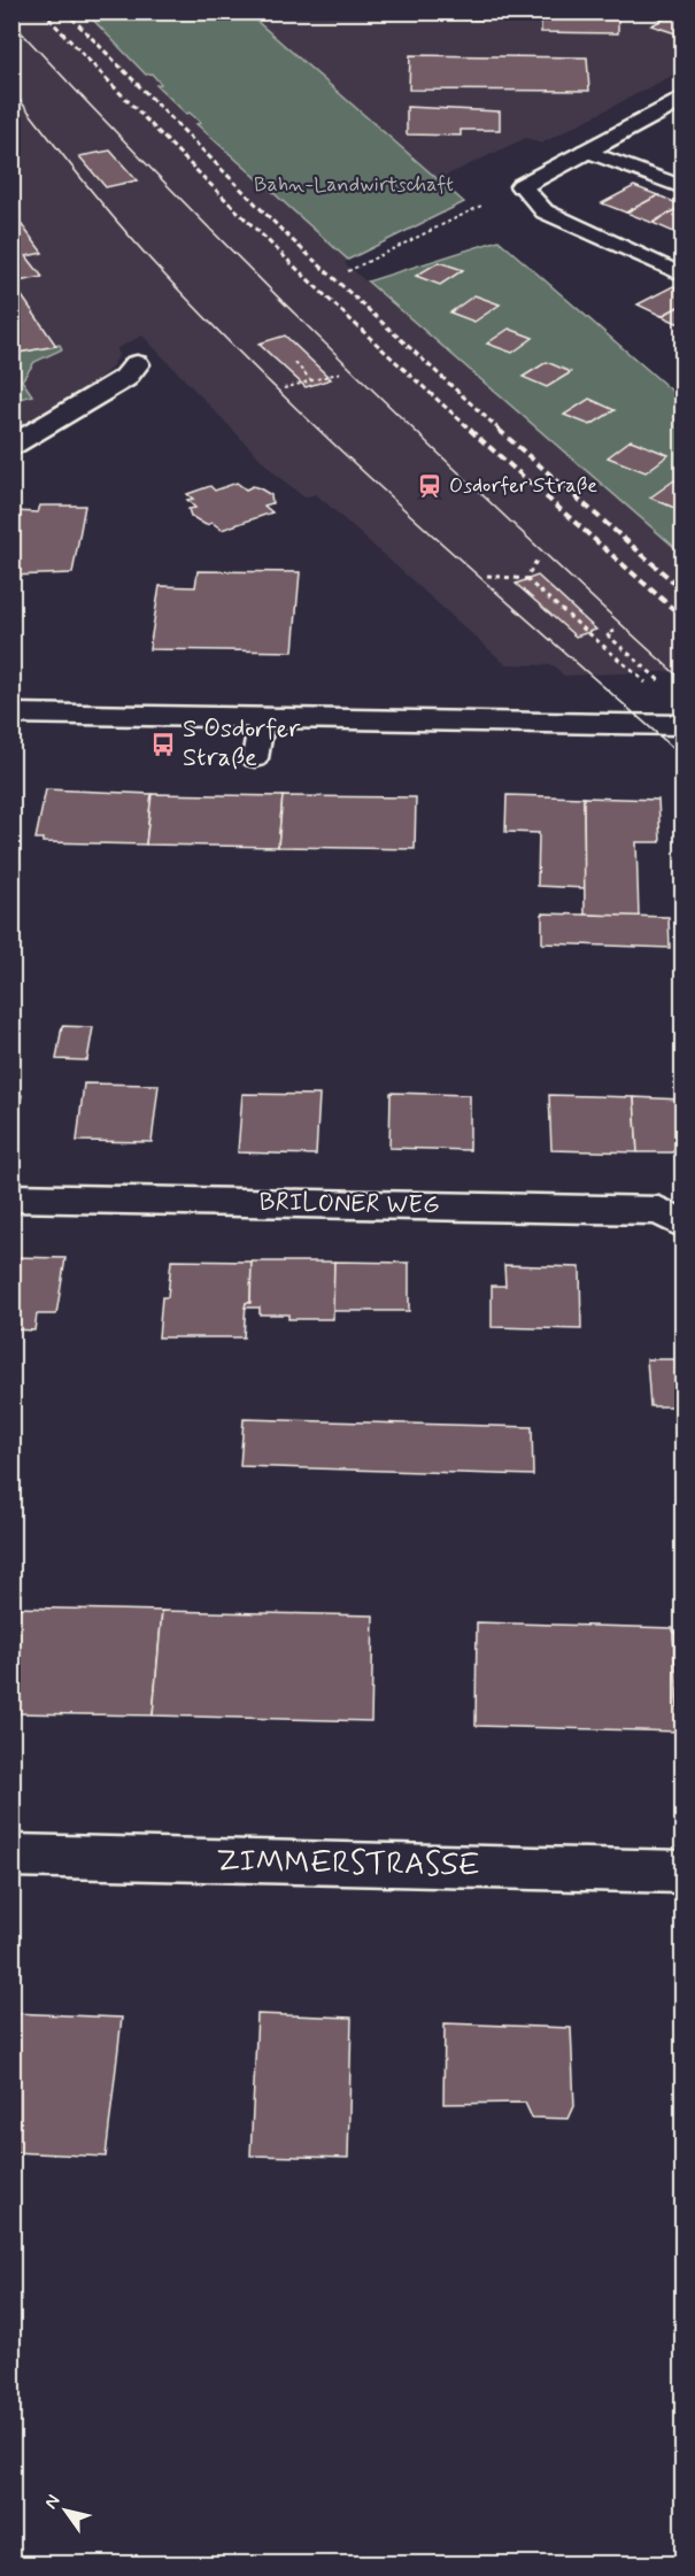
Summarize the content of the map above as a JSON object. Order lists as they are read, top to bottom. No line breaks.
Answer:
{"streets":{"street":["BRILONER WEG","ZIMMERSTRASSE"]},"parks":["Bahn-Landwirtschaft"],"places":{"station":["Osdorfer Straße"],"bus stop":["S Osdorfer Straße"]},"north":"top left"}
